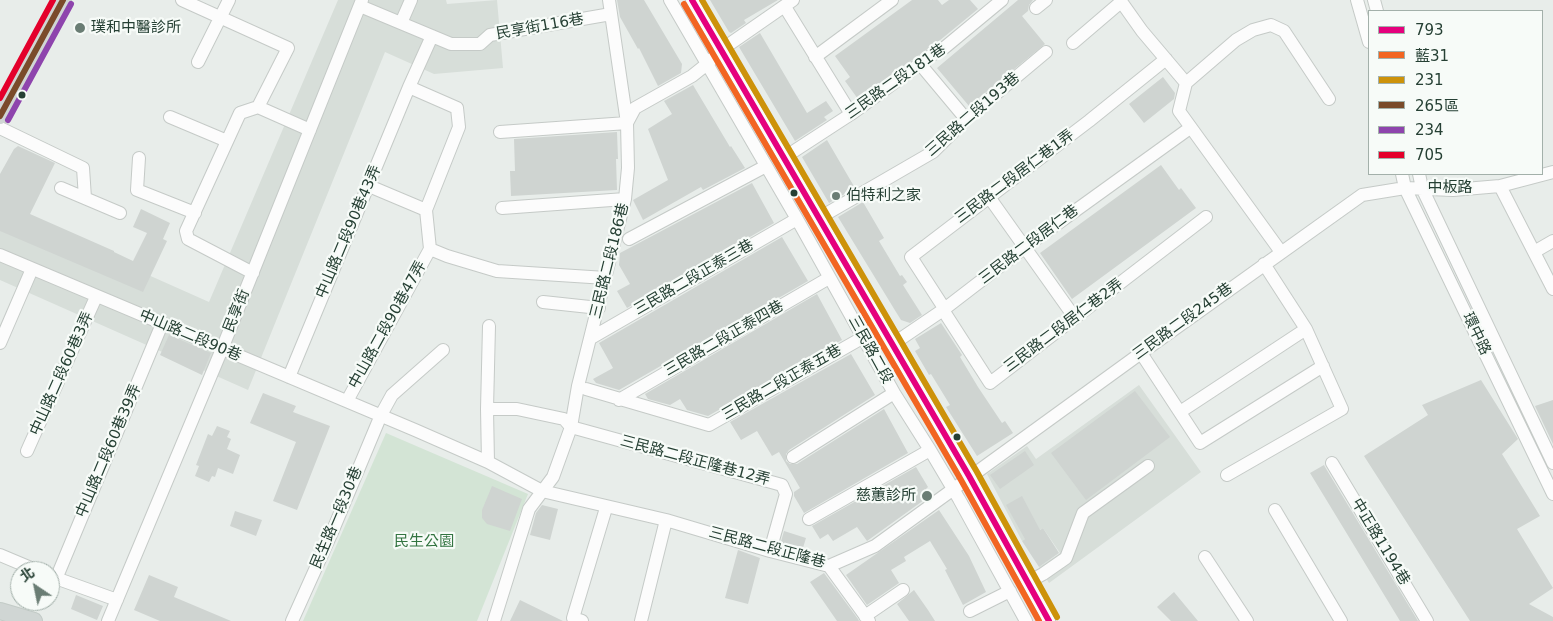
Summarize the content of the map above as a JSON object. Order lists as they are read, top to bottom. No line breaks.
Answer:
{"streets":{"street":["民享街116巷","三民路二段181巷","三民路二段193巷","三民路二段居仁巷1弄","中板路","中山路二段90巷43弄","三民路二段居仁巷","三民路二段186巷","三民路二段正泰三巷","民享街","三民路二段245巷","中山路二段90巷47弄","三民路二段居仁巷2弄","環中路","中山路二段90巷","三民路二段正泰四巷","三民路二段","中山路二段60巷3弄","三民路二段正泰五巷","中山路二段60巷39弄","三民路二段正隆巷12弄","民生路一段30巷","中正路1194巷","三民路二段正隆巷"]},"crossings":[["民享街116巷","中山路二段90巷43弄"],["民享街116巷","三民路二段186巷"],["民享街116巷","民享街"],["三民路二段181巷","三民路二段"],["三民路二段193巷","三民路二段"],["三民路二段居仁巷1弄","三民路二段居仁巷"],["三民路二段居仁巷1弄","三民路二段居仁巷2弄"],["中板路","三民路二段245巷"],["中板路","環中路"],["中山路二段90巷43弄","中山路二段90巷"],["三民路二段居仁巷","三民路二段居仁巷2弄"],["三民路二段居仁巷","三民路二段"],["三民路二段186巷","三民路二段正泰三巷"],["三民路二段186巷","三民路二段正隆巷12弄"],["三民路二段186巷","三民路二段正隆巷"],["三民路二段正泰三巷","三民路二段"],["民享街","中山路二段90巷"],["三民路二段245巷","環中路"],["三民路二段245巷","三民路二段"],["三民路二段245巷","三民路二段正隆巷"],["中山路二段90巷47弄","中山路二段90巷"],["中山路二段90巷","中山路二段60巷3弄"],["中山路二段90巷","中山路二段60巷39弄"],["中山路二段90巷","民生路一段30巷"],["中山路二段90巷","三民路二段正隆巷"],["三民路二段正泰四巷","三民路二段"],["三民路二段正泰四巷","三民路二段正泰五巷"],["三民路二段","三民路二段正泰五巷"],["三民路二段","三民路二段正隆巷"],["三民路二段正隆巷12弄","三民路二段正隆巷"],["民生路一段30巷","三民路二段正隆巷"]],"parks":["民生公園"],"places":["璞和中醫診所","伯特利之家","慈蕙診所"],"lines":["transit line 793","transit line 231","transit line 265區","transit line 705","transit line 藍31","transit line 234"],"legend":["793","藍31","231","265區","234","705"],"north":"top left"}
